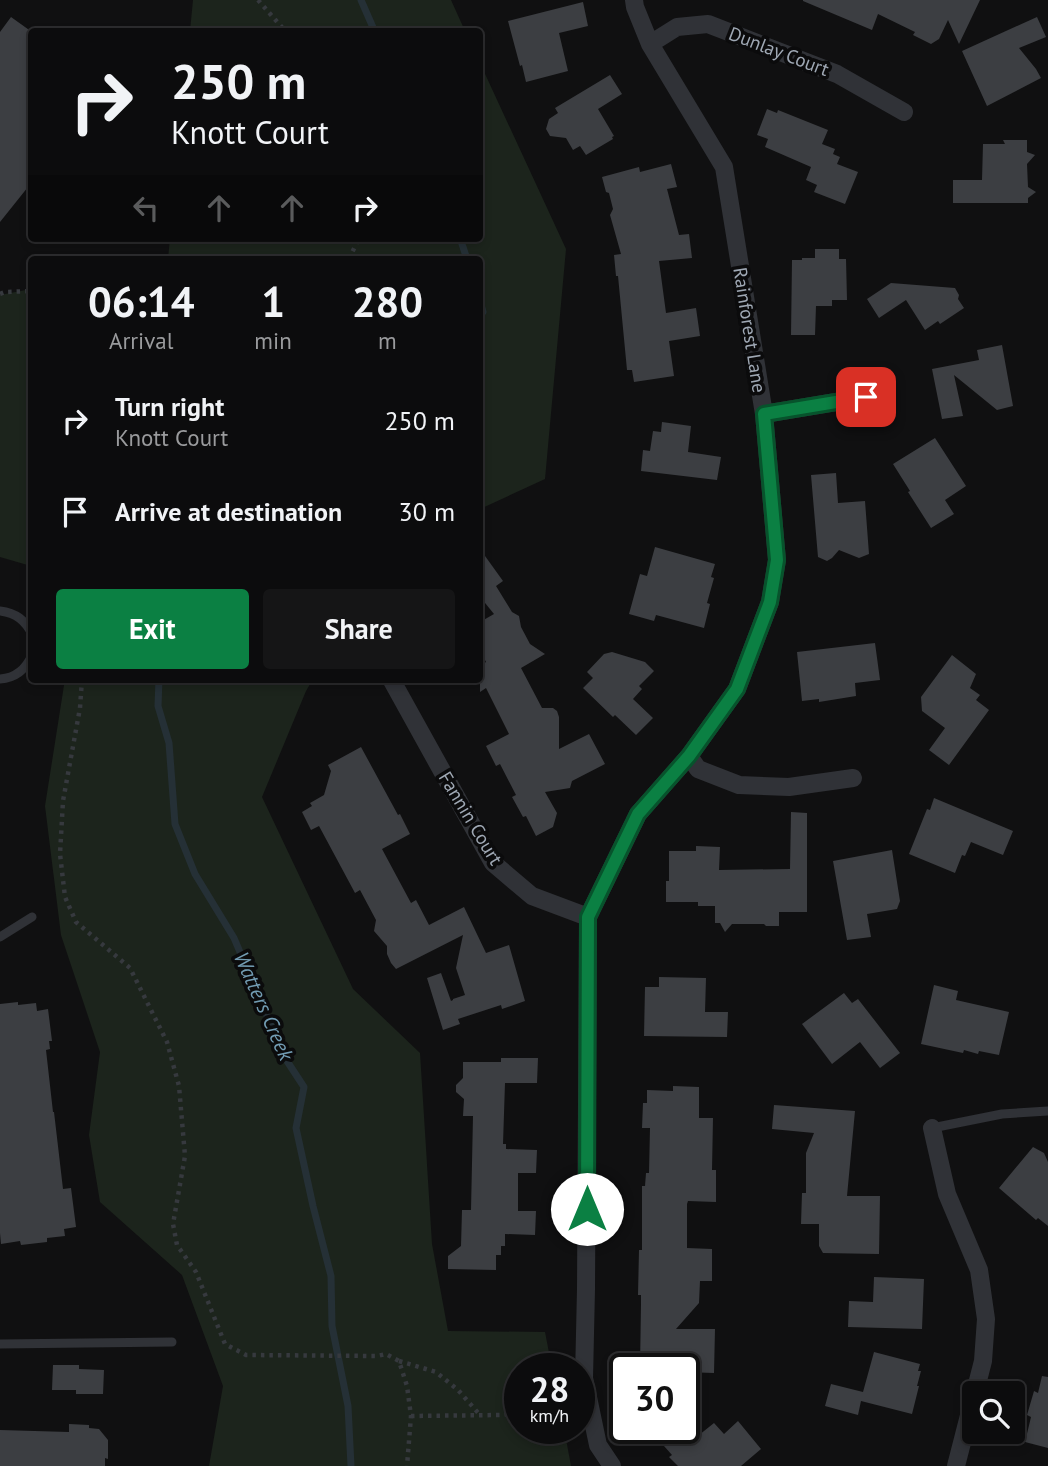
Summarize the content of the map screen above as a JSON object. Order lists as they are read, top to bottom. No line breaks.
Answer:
{"streets":{"street":["Dunlay Court","Rainforest Lane","Fannin Court"]},"crossings":[["Dunlay Court","Rainforest Lane"],["Rainforest Lane","Fannin Court"]],"water":["Watters Creek"],"page":{"turn":["250 m","Knott Court"],"eta":["06:14","Arrival","1","min","280","m"],"list":[{"name":"Turn right","note":"Knott Court","value":"250 m"},{"name":"Arrive at destination","value":"30 m"}],"buttons":["Exit","Share"],"speed":"28 km/h","limit":"30"}}
